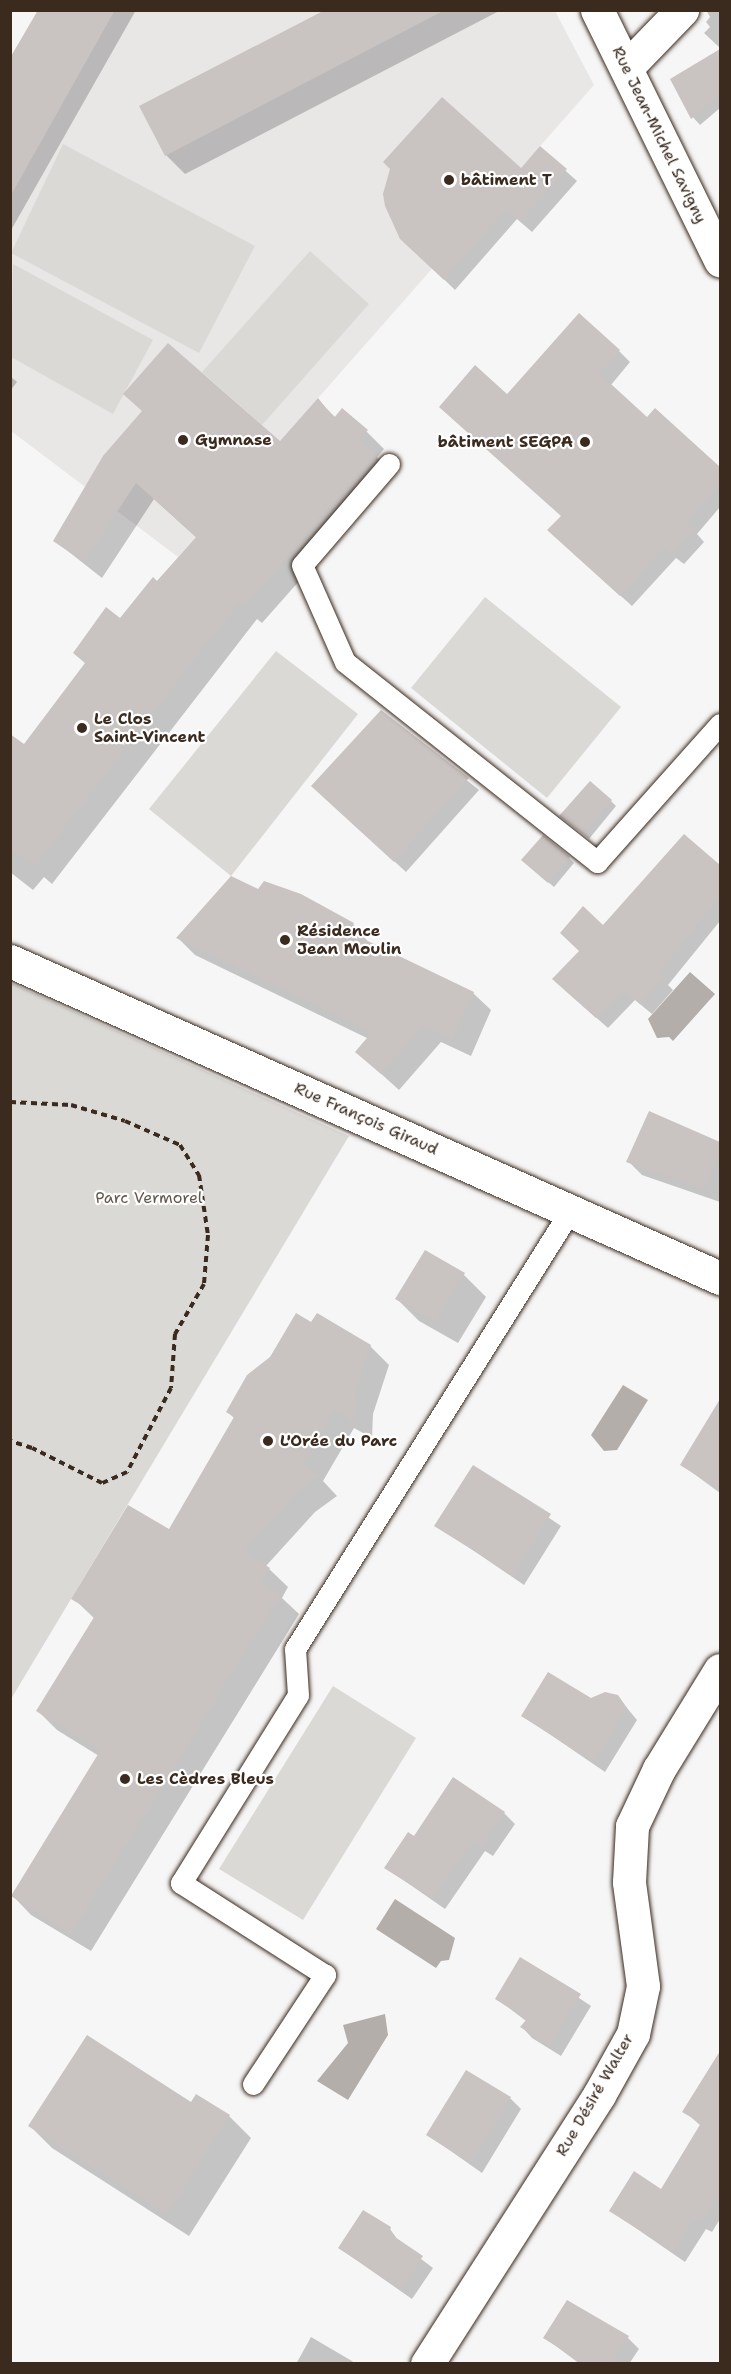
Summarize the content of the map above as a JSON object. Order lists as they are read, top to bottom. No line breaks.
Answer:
{"streets":{"street":["Rue Jean-Michel Savigny","Rue François Giraud","Rue Désiré Walter"]},"parks":["Parc Vermorel"],"places":["bâtiment T","Gymnase","bâtiment SEGPA","Le Clos Saint-Vincent","Résidence Jean Moulin","L'Orée du Parc","Les Cèdres Bleus"]}
